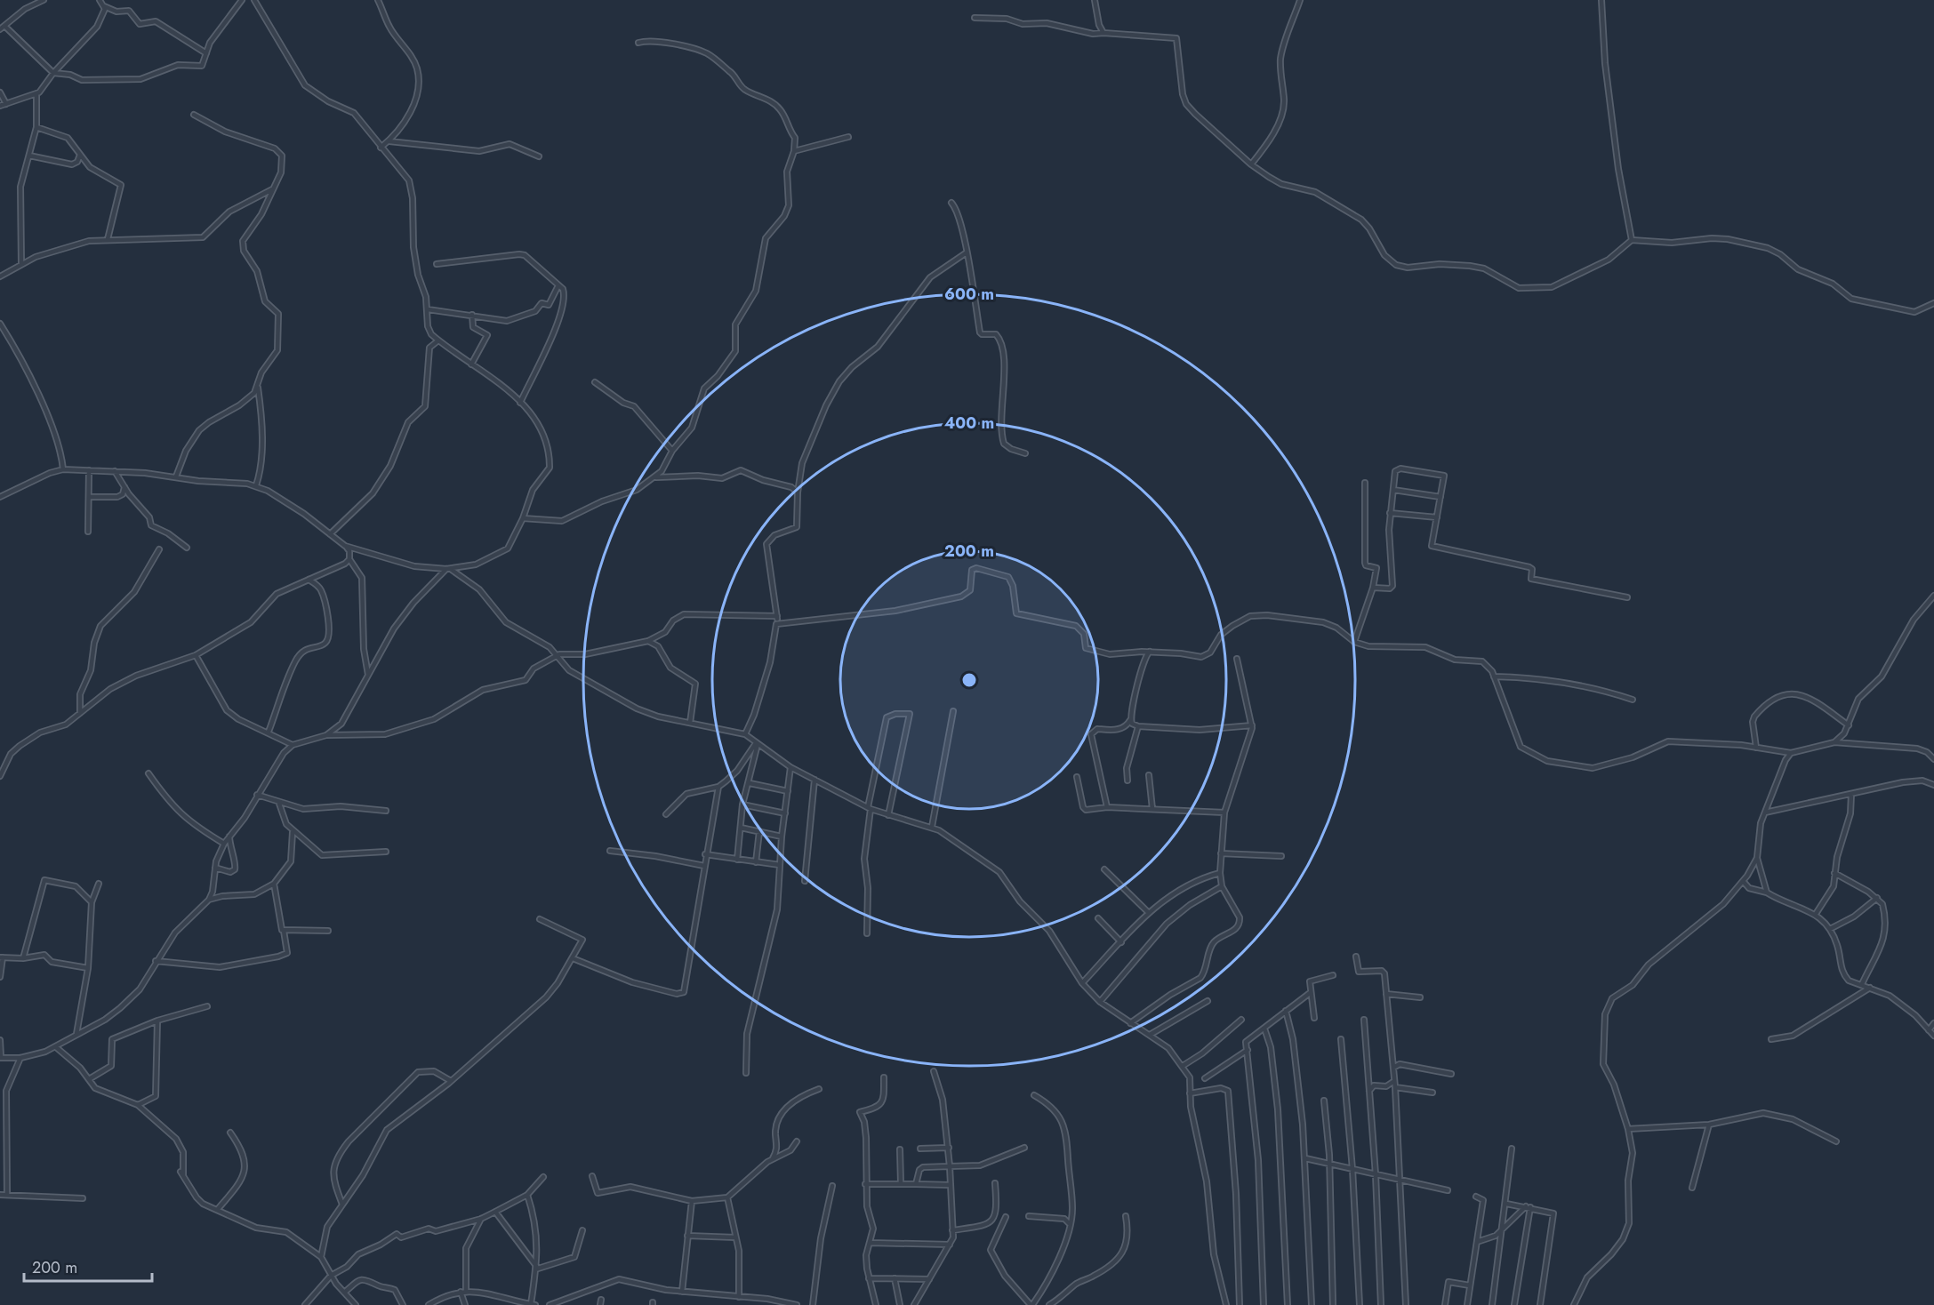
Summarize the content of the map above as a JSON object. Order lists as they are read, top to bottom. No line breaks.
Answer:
{"scale_bar":"200 m","rings":["600 m","400 m","200 m"]}
